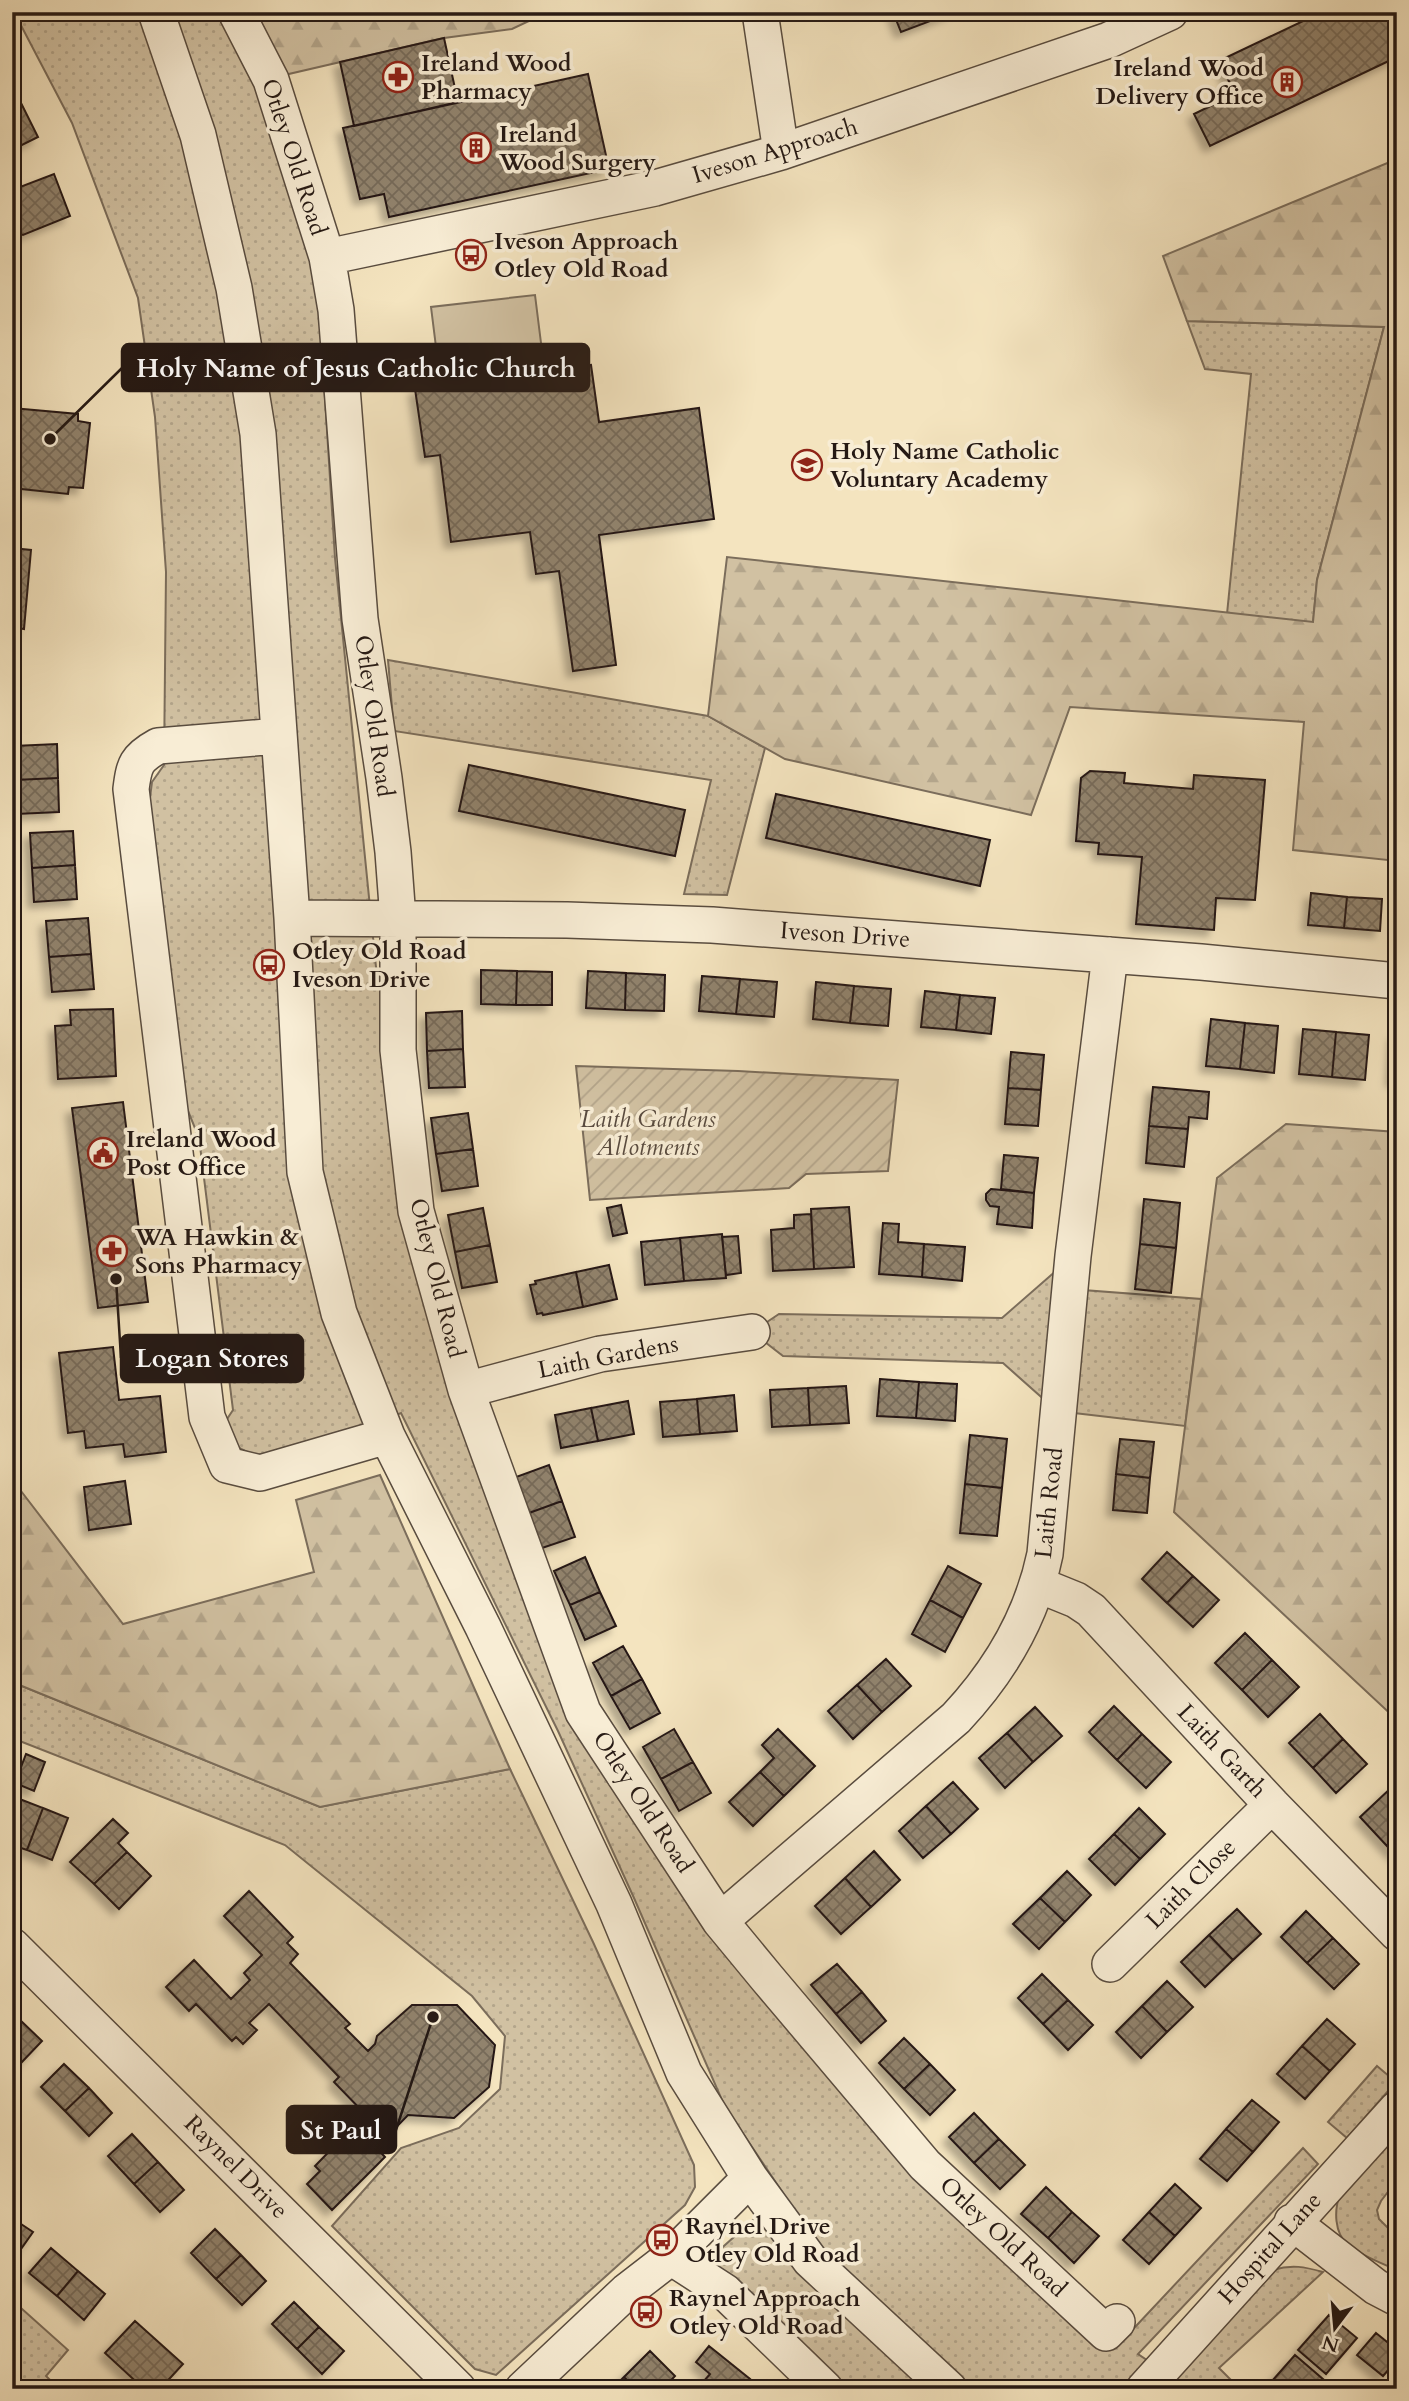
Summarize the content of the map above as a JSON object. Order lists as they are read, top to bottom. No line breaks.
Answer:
{"streets":{"street":["Iveson Approach","Otley Old Road","Iveson Drive","Laith Gardens","Laith Road","Laith Garth","Laith Close","Raynel Drive","Hospital Lane"]},"crossings":[["Iveson Approach","Otley Old Road"],["Otley Old Road","Iveson Drive"],["Otley Old Road","Laith Gardens"],["Otley Old Road","Laith Road"],["Iveson Drive","Laith Road"],["Laith Road","Laith Garth"],["Laith Garth","Laith Close"]],"parks":["Laith Gardens Allotments"],"places":{"pharmacy":["Ireland Wood Pharmacy","WA Hawkin & Sons Pharmacy"],"building":["Ireland Wood Delivery Office","Ireland Wood Surgery"],"bus stop":["Iveson Approach Otley Old Road","Otley Old Road Iveson Drive","Raynel Drive Otley Old Road","Raynel Approach Otley Old Road"],"other":["Holy Name of Jesus Catholic Church","Logan Stores","St Paul"],"school or university":["Holy Name Catholic Voluntary Academy"],"public building":["Ireland Wood Post Office"]},"north":"bottom"}
